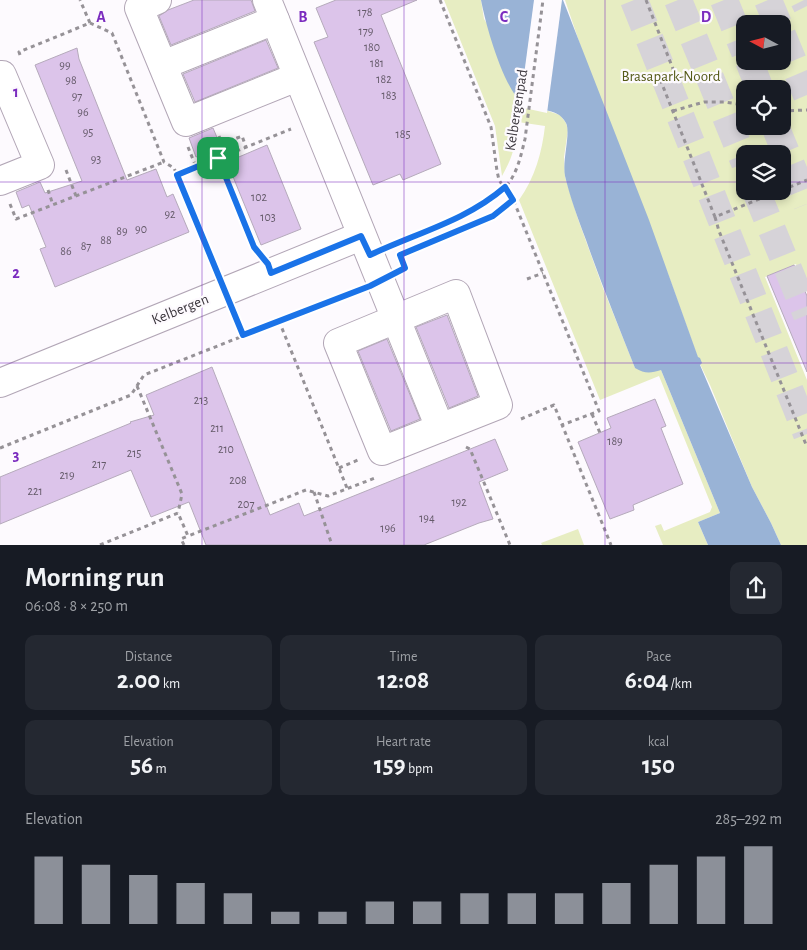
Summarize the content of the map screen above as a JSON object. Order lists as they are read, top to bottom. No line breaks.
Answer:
{"streets":{"street":["Kelbergen"],"path":["Kelbergenpad"]},"crossings":[["Kelbergenpad","Kelbergen"]],"parks":["Brasapark-Noord"],"house_numbers":["178","179","180","181","99","182","98","183","97","96","95","185","93","102","92","103","90","89","88","87","86","213","211","189","210","215","217","219","208","221","192","207","194","196"],"north":"left","page":{"heading":["Morning run","06:08 · 8 × 250 m"],"stats":[["Distance","2.00 km"],["Time","12:08"],["Pace","6:04 /km"],["Elevation","56 m"],["Heart rate","159 bpm"],["kcal","150"]],"chart":["Elevation","285–292 m"]},"grid":{"columns":["A","B","C","D"],"rows":["1","2","3"]}}
